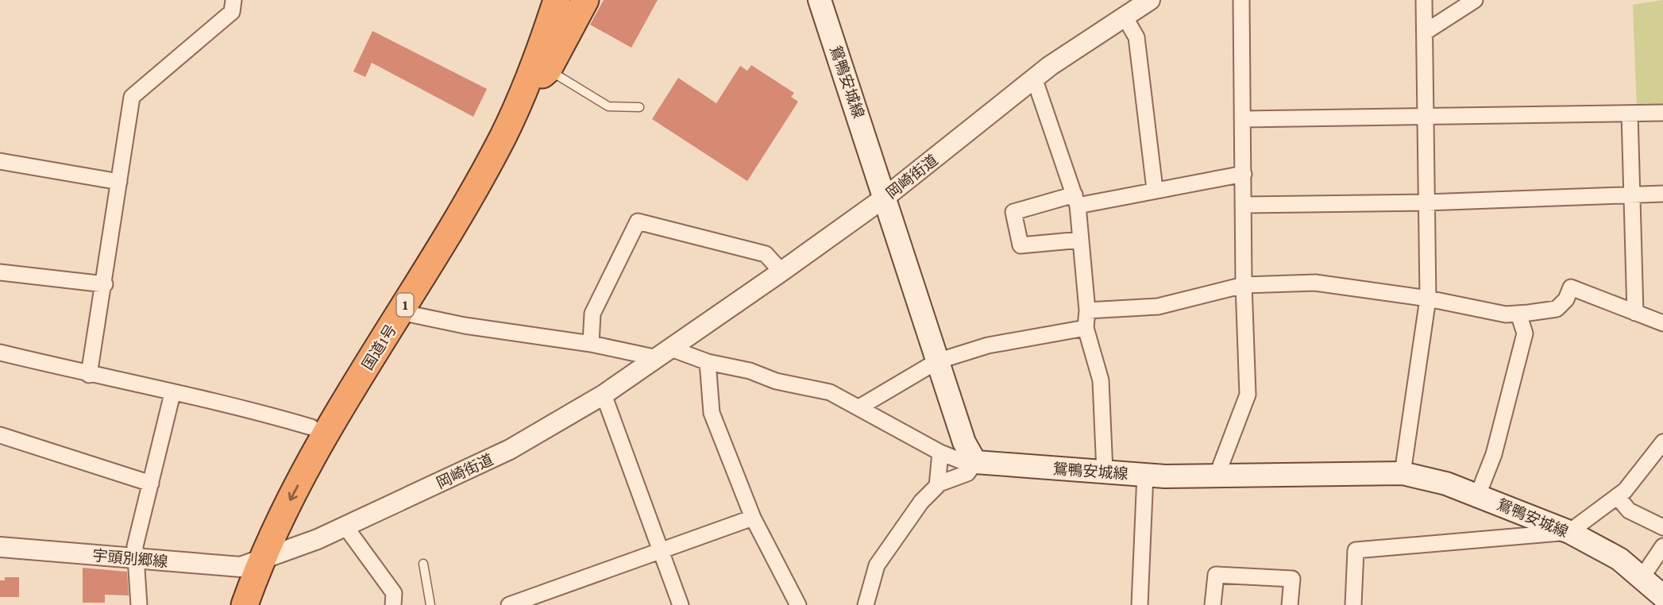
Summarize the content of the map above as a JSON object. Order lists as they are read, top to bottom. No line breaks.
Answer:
{"streets":{"highway":["1","国道1号"],"main road":["鴛鴨安城線"],"street":["岡崎街道","宇頭別郷線"]},"crossings":[["鴛鴨安城線","岡崎街道"],["岡崎街道","国道1号"],["岡崎街道","宇頭別郷線"],["国道1号","宇頭別郷線"]]}
